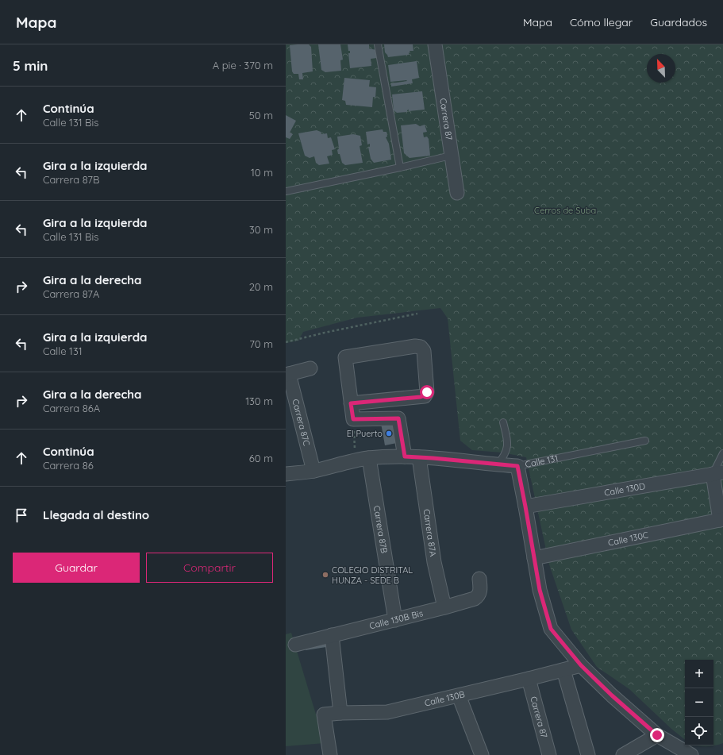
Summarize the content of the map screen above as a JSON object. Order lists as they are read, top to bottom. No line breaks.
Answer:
{"streets":{"street":["Carrera 87","Carrera 87C","Calle 131","Calle 130D","Carrera 87B","Carrera 87A","Calle 130C","Calle 130B Bis","Calle 130B"]},"crossings":[["Carrera 87","Calle 130B"],["Carrera 87C","Calle 131"],["Calle 131","Carrera 87B"],["Calle 131","Carrera 87A"],["Carrera 87B","Calle 130B Bis"],["Carrera 87A","Calle 130B Bis"]],"parks":["Cerros de Suba"],"places":["El Puerto","COLEGIO DISTRITAL HUNZA - SEDE B"],"north":"top left","page":{"header":"Mapa","nav":["Mapa","Cómo llegar","Guardados"],"heading":["5 min","A pie · 370 m"],"list":[["Continúa","Calle 131 Bis","50 m"],["Gira a la izquierda","Carrera 87B","10 m"],["Gira a la izquierda","Calle 131 Bis","30 m"],["Gira a la derecha","Carrera 87A","20 m"],["Gira a la izquierda","Calle 131","70 m"],["Gira a la derecha","Carrera 86A","130 m"],["Continúa","Carrera 86","60 m"],"Llegada al destino"],"buttons":["Guardar","Compartir"],"map_buttons":["+","−"]}}
